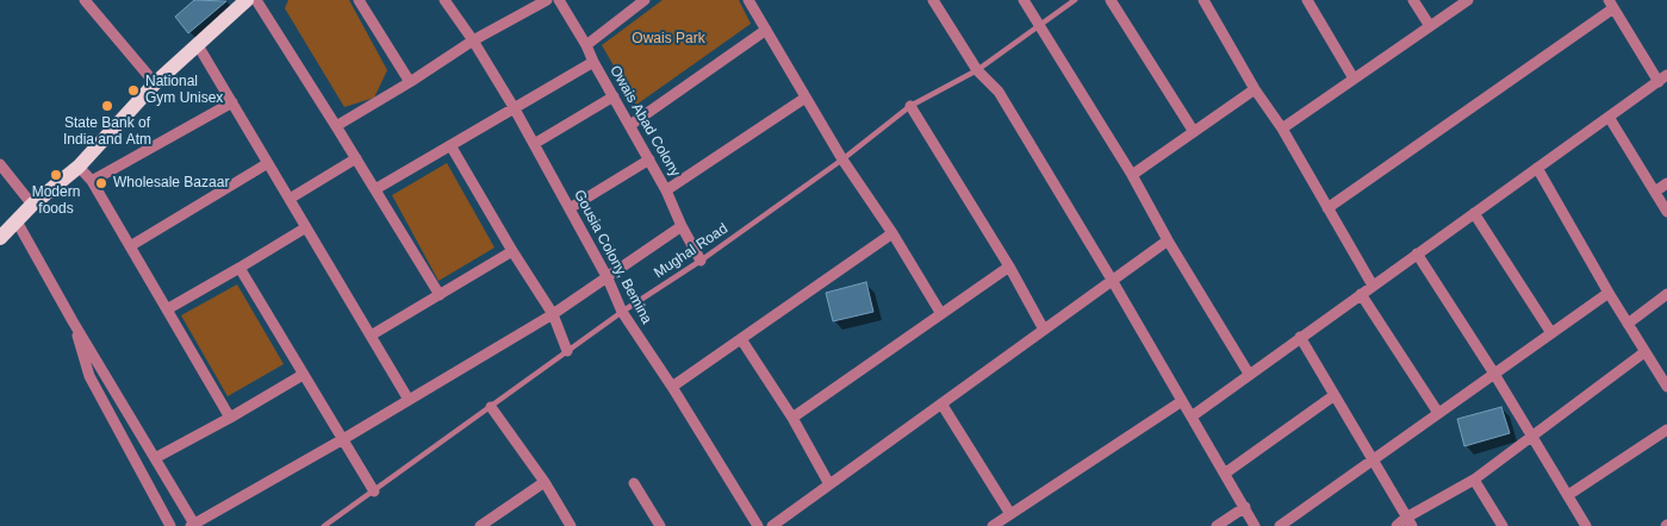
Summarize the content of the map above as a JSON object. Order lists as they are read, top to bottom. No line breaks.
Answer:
{"streets":{"street":["Owais Abad Colony","Gousia Colony, Bemina"],"lane":["Mughal Road"]},"crossings":[["Owais Abad Colony","Mughal Road"],["Mughal Road","Gousia Colony, Bemina"]],"parks":["Owais Park"],"places":["National Gym Unisex","State Bank of India and Atm","Modern foods","Wholesale Bazaar"]}
